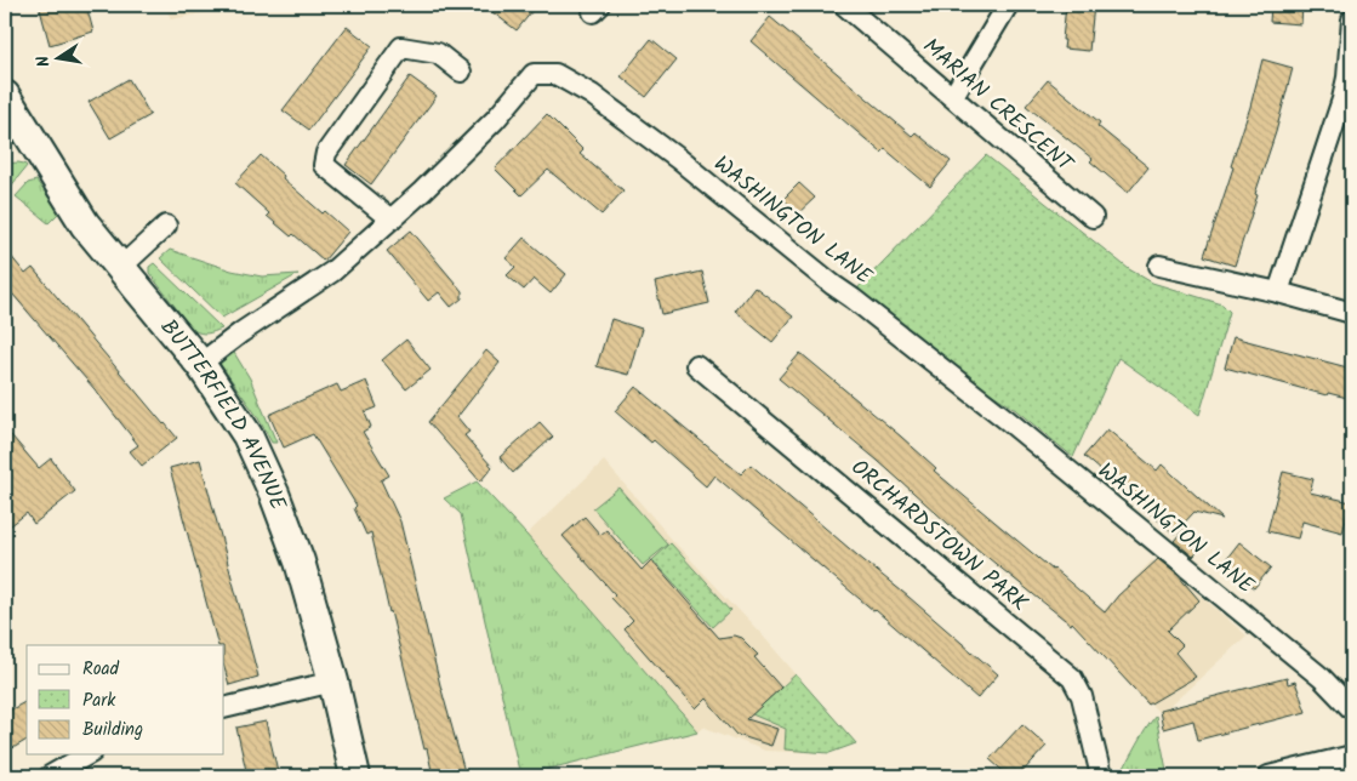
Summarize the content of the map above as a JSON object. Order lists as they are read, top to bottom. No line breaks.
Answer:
{"streets":{"main road":["BUTTERFIELD AVENUE"],"street":["MARIAN CRESCENT","WASHINGTON LANE","ORCHARDSTOWN PARK"]},"crossings":[["WASHINGTON LANE","BUTTERFIELD AVENUE"]],"legend":["Road","Park","Building"],"north":"left"}
